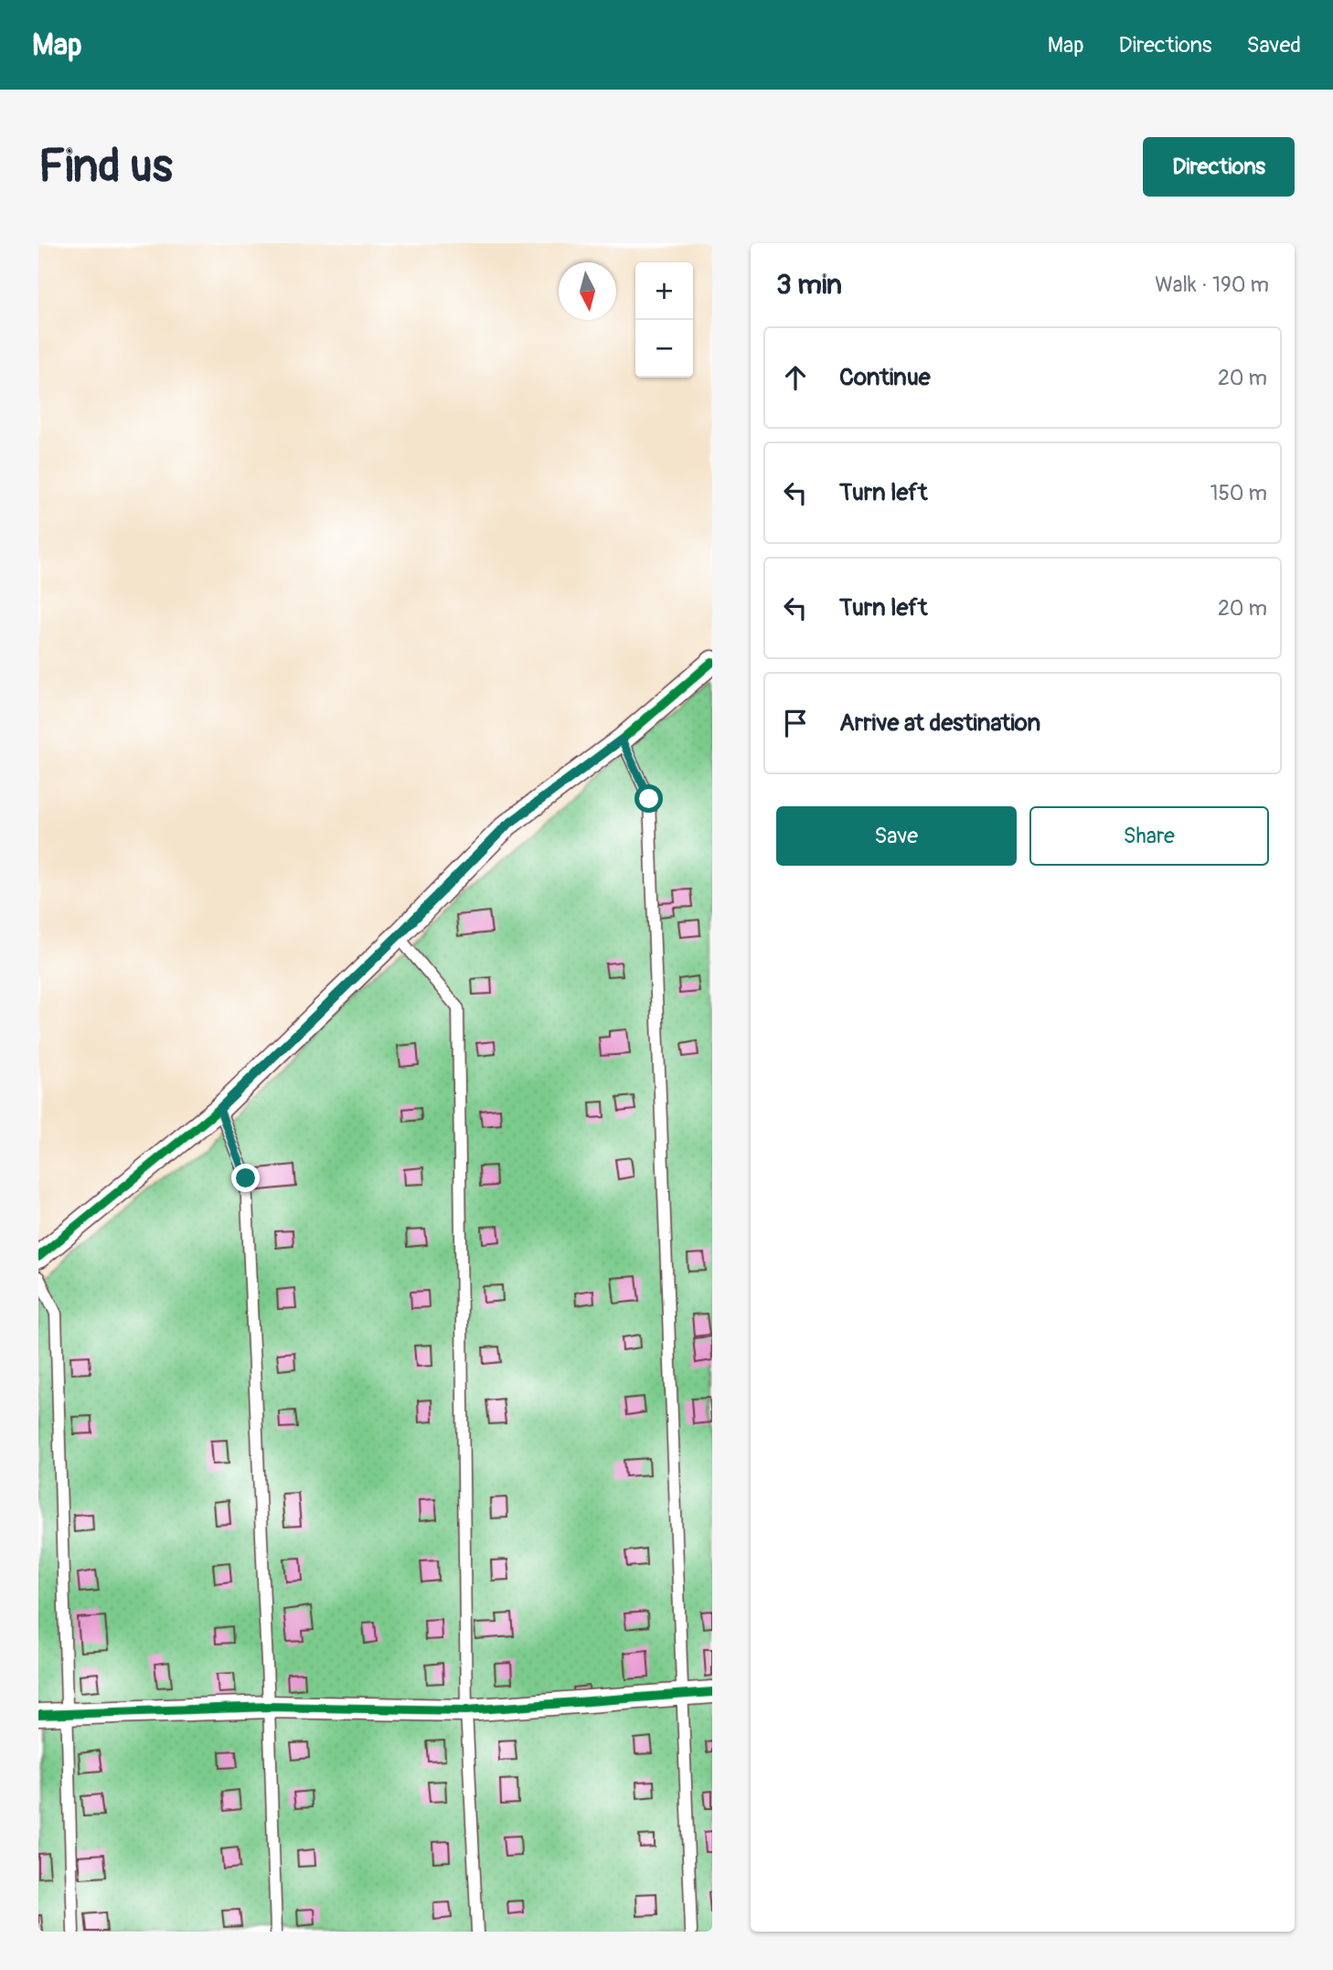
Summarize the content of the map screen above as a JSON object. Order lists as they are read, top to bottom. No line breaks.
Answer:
{"north":"bottom","page":{"header":"Map","nav":["Map","Directions","Saved"],"buttons":["Directions",["Save","Share"]],"title":"Find us","heading":["3 min","Walk · 190 m"],"map_buttons":["+","−"],"list":[["Continue","20 m"],["Turn left","150 m"],["Turn left","20 m"],"Arrive at destination"]}}
